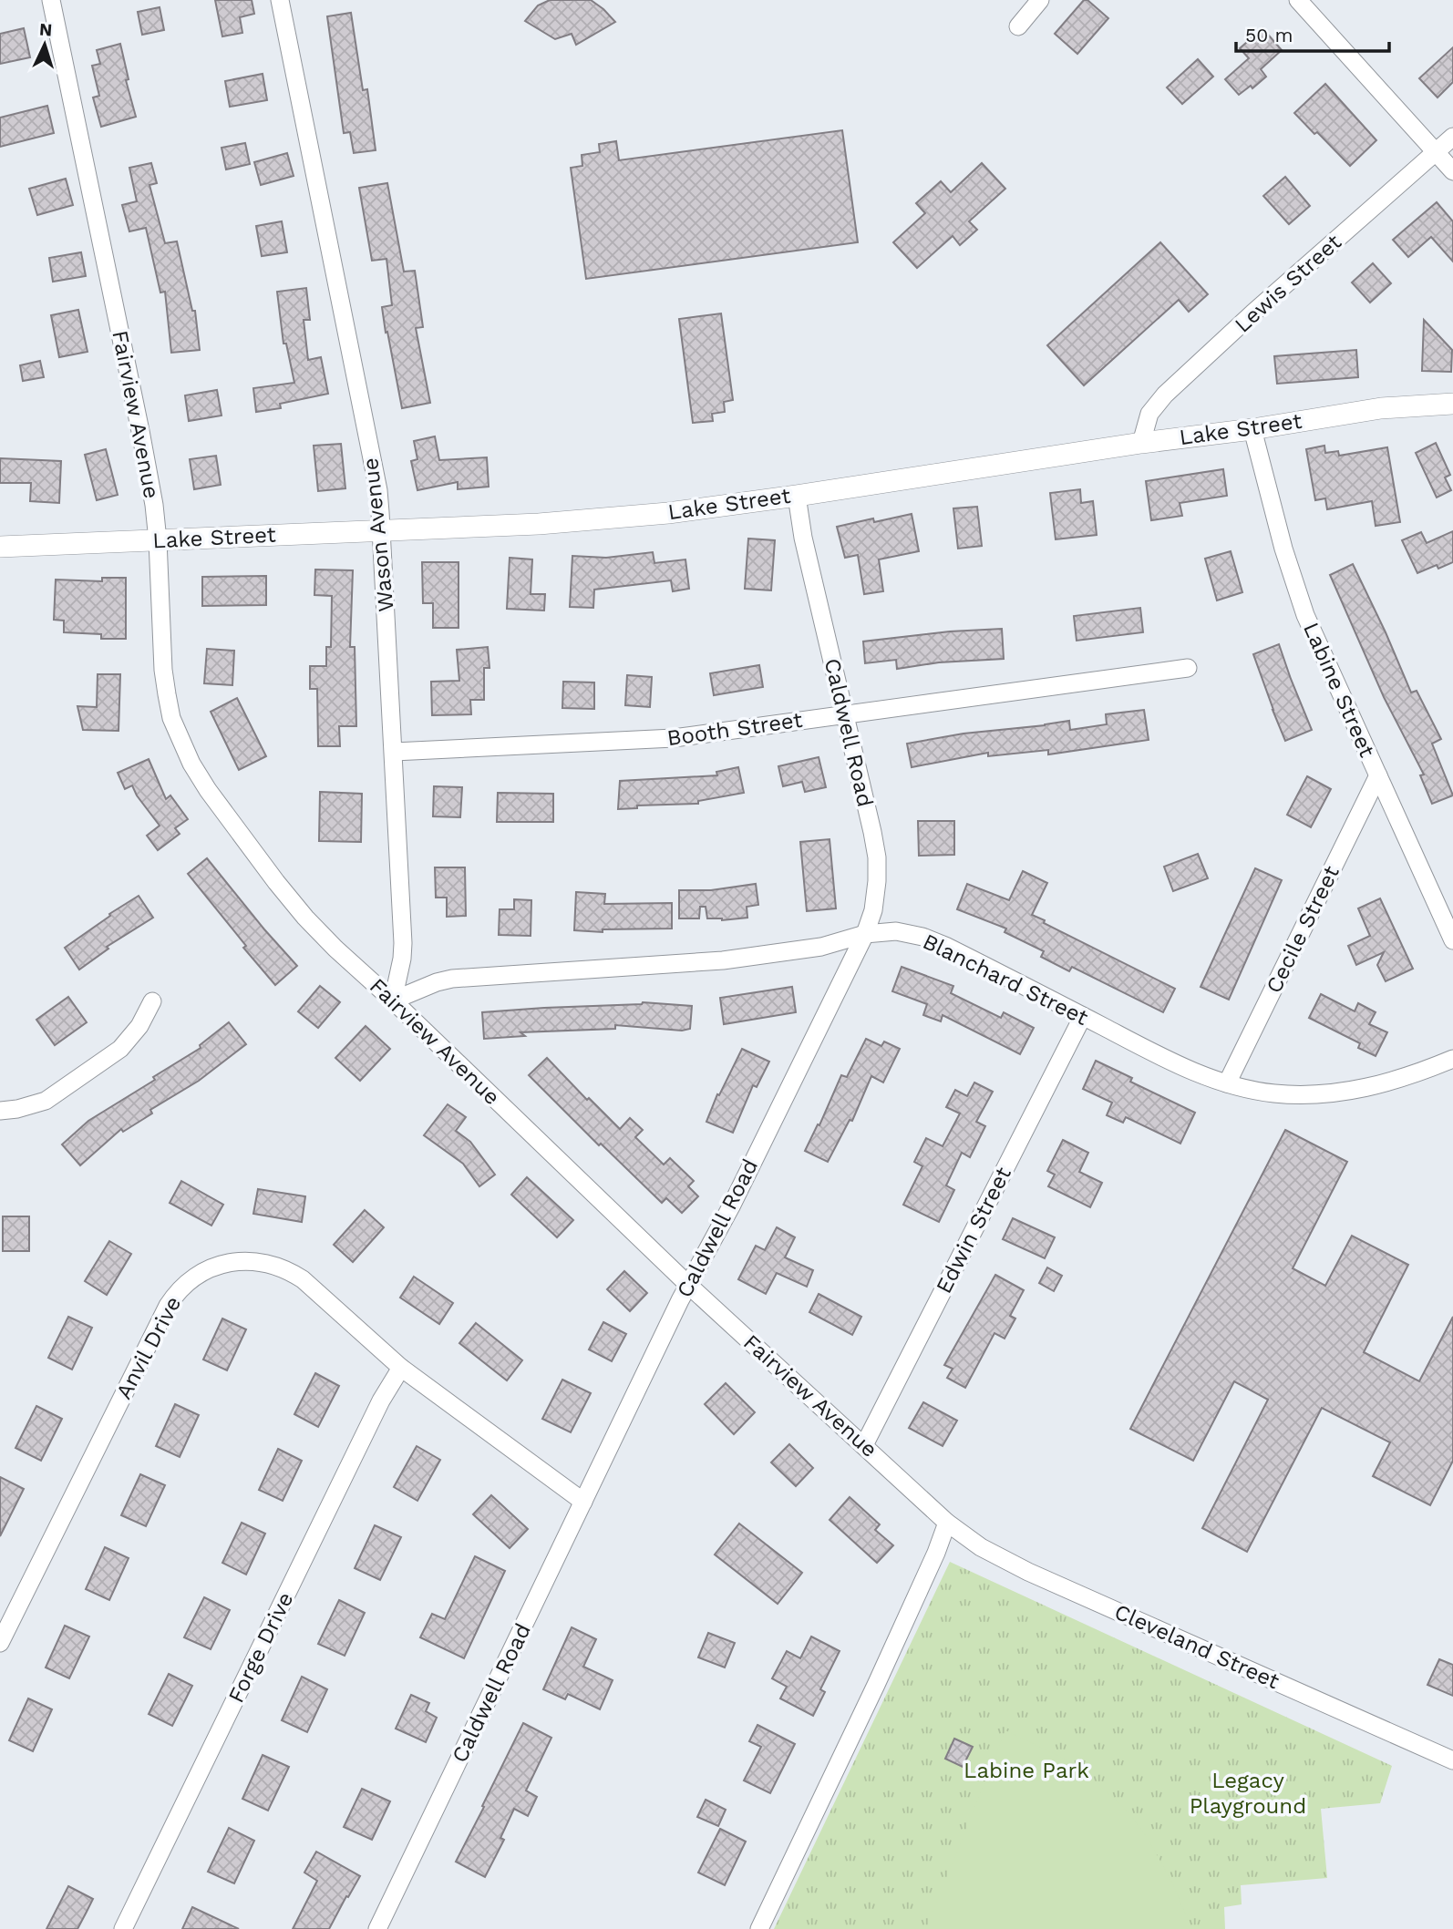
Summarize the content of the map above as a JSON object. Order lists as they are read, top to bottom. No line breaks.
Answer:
{"streets":{"street":["Lewis Street","Fairview Avenue","Lake Street","Wason Avenue","Labine Street","Booth Street","Caldwell Road","Cecile Street","Blanchard Street","Edwin Street","Anvil Drive","Cleveland Street","Forge Drive"]},"crossings":[["Lewis Street","Lake Street"],["Fairview Avenue","Lake Street"],["Fairview Avenue","Wason Avenue"],["Fairview Avenue","Caldwell Road"],["Fairview Avenue","Blanchard Street"],["Fairview Avenue","Edwin Street"],["Fairview Avenue","Cleveland Street"],["Lake Street","Wason Avenue"],["Lake Street","Labine Street"],["Lake Street","Caldwell Road"],["Wason Avenue","Booth Street"],["Wason Avenue","Blanchard Street"],["Labine Street","Cecile Street"],["Booth Street","Caldwell Road"],["Caldwell Road","Blanchard Street"],["Caldwell Road","Anvil Drive"],["Cecile Street","Blanchard Street"],["Blanchard Street","Edwin Street"],["Anvil Drive","Forge Drive"]],"parks":["Labine Park","Legacy Playground"],"scale_bar":"50 m","north":"top"}
